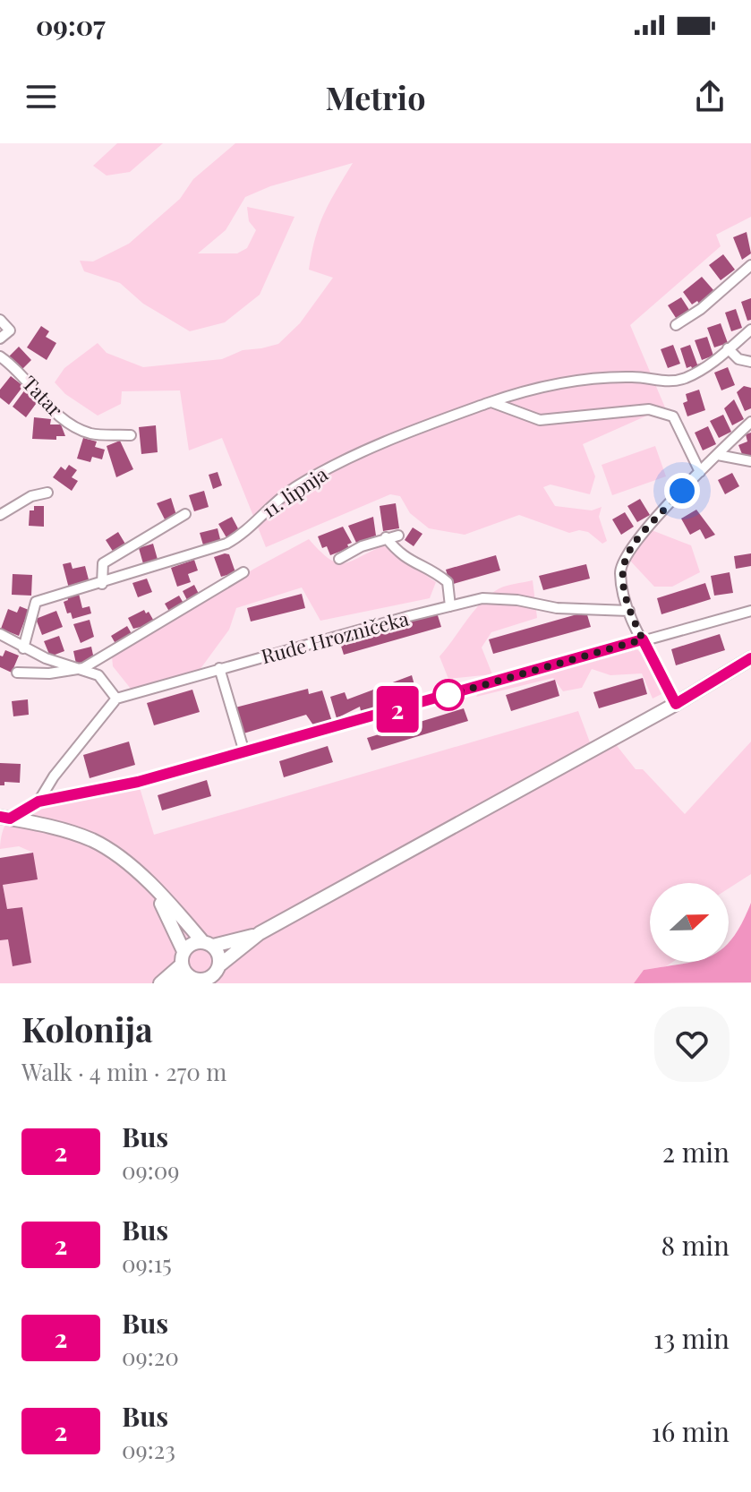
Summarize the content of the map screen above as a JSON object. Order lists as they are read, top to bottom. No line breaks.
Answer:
{"streets":{"street":["Tatar","11. lipnja","Rude Hrozničeka"]},"lines":["bus line 2"],"north":"right","page":{"status":"09:07","header":"Metrio","on_map":"2","heading":["Kolonija","Walk · 4 min · 270 m"],"list":[{"mark":"2","name":"Bus","note":"09:09","value":"2 min"},{"mark":"2","name":"Bus","note":"09:15","value":"8 min"},{"mark":"2","name":"Bus","note":"09:20","value":"13 min"},{"mark":"2","name":"Bus","note":"09:23","value":"16 min"}]}}
